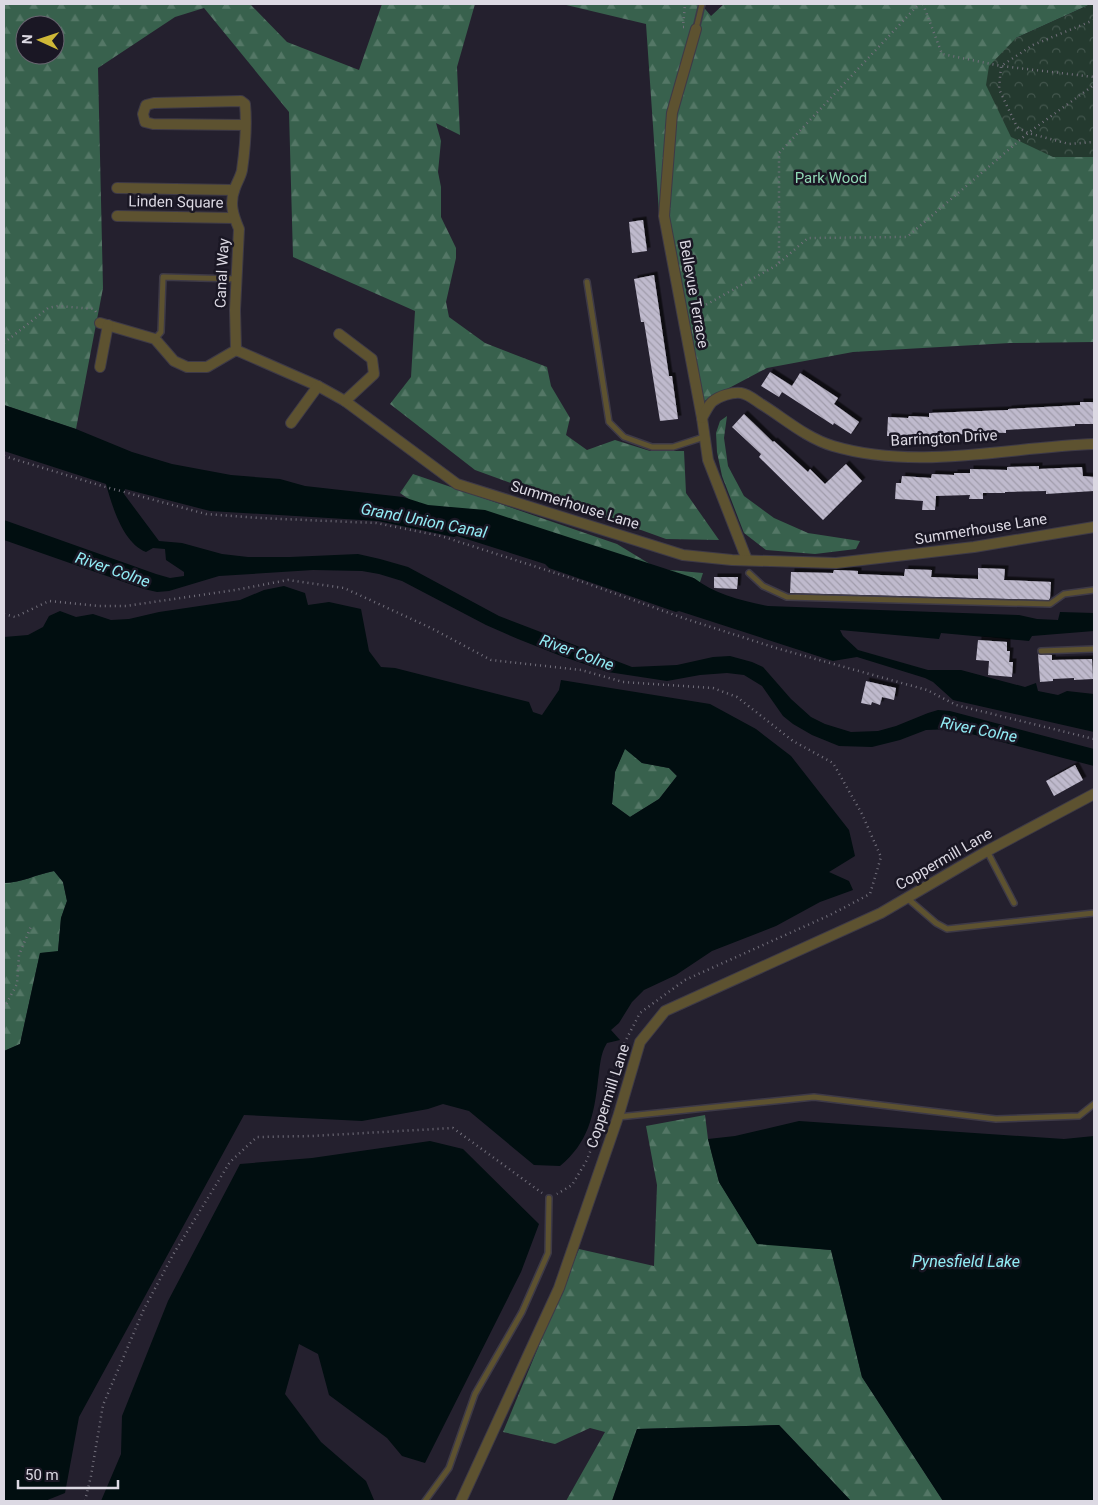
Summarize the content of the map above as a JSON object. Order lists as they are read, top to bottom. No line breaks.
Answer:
{"streets":{"street":["Linden Square","Canal Way","Bellevue Terrace","Barrington Drive","Summerhouse Lane","Coppermill Lane"]},"crossings":[["Linden Square","Canal Way"],["Canal Way","Summerhouse Lane"],["Bellevue Terrace","Barrington Drive"],["Bellevue Terrace","Summerhouse Lane"]],"water":["Grand Union Canal","River Colne","Pynesfield Lake"],"parks":["Park Wood"],"scale_bar":"50 m","north":"left"}
